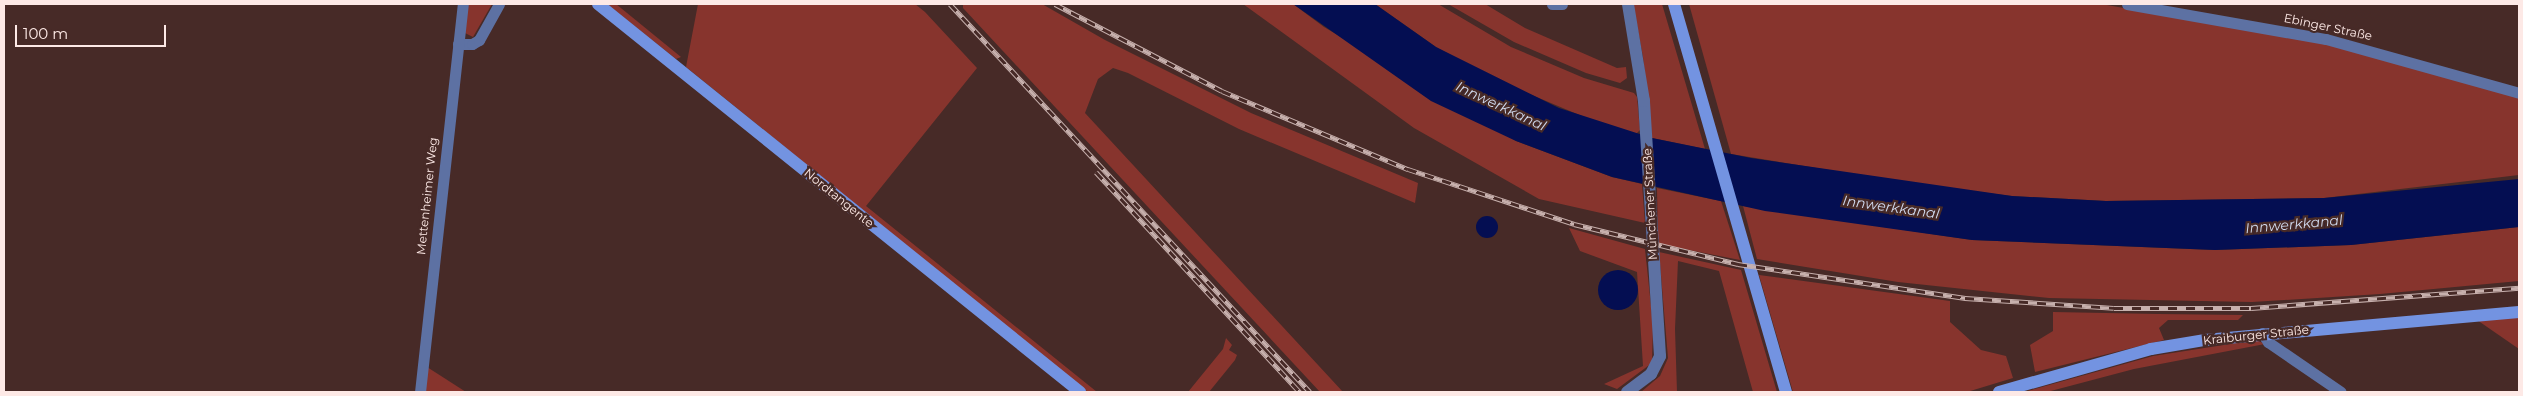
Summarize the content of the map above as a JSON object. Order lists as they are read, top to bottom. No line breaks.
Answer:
{"streets":{"main road":["Nordtangente","Kraiburger Straße"],"street":["Ebinger Straße","Mettenheimer Weg","Münchener Straße"]},"water":["Innwerkkanal"],"scale_bar":"100 m"}
